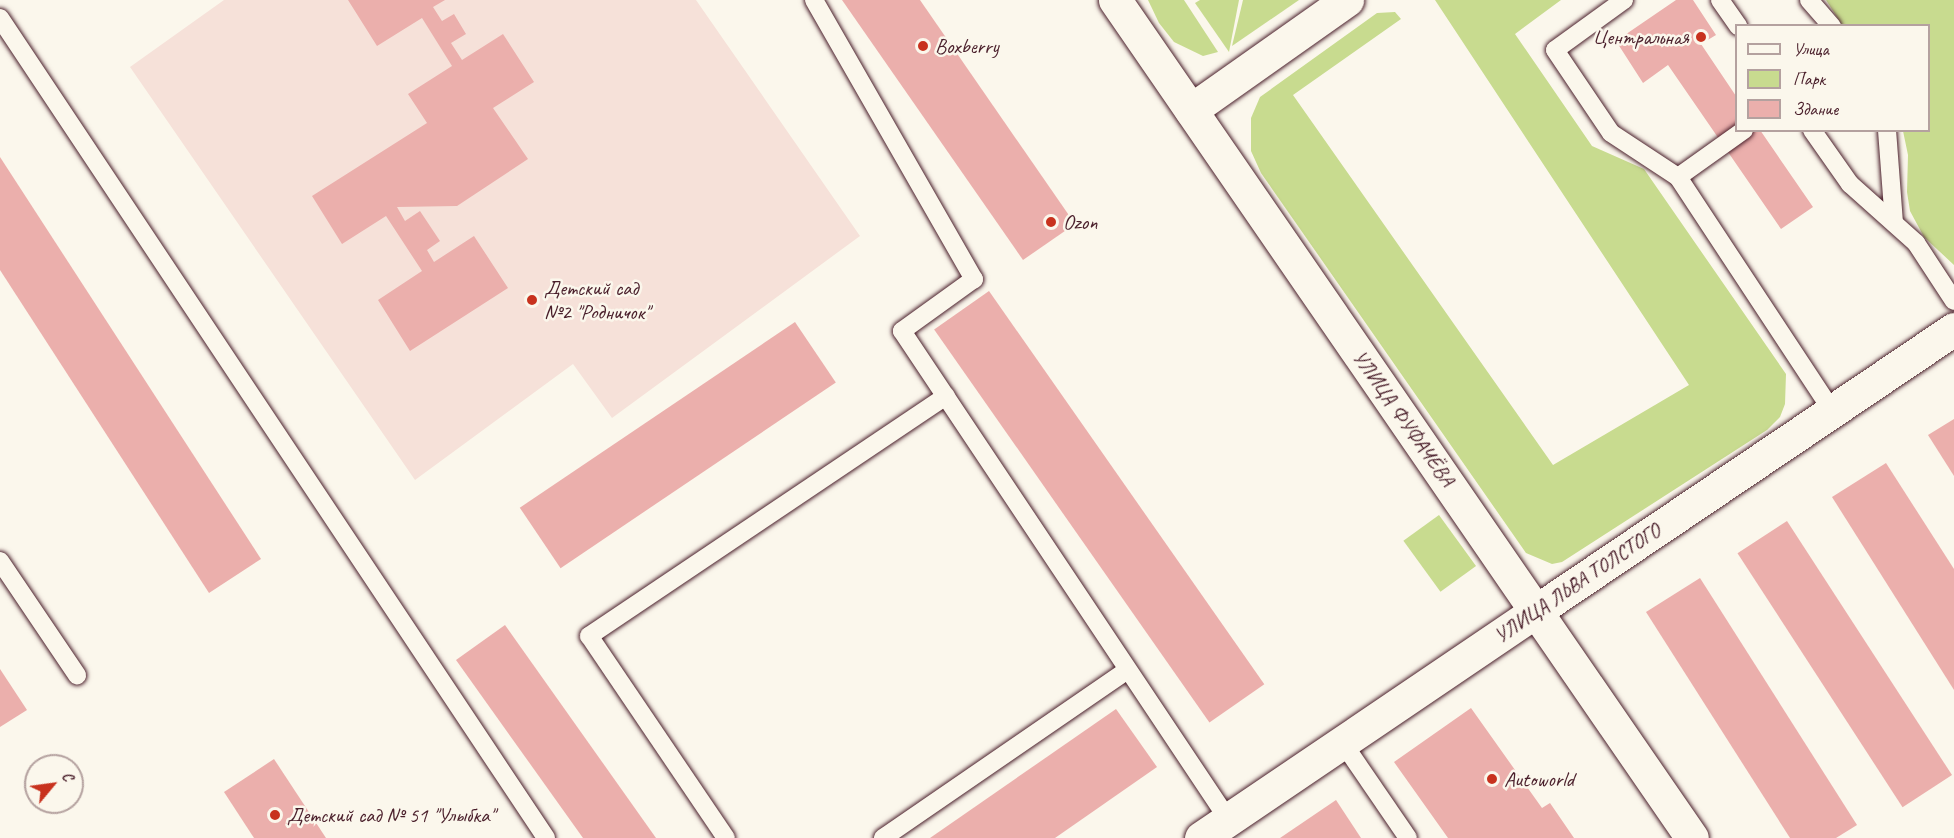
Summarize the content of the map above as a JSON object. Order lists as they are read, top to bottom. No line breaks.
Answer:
{"streets":{"street":["УЛИЦА ФУФАЧЁВА","УЛИЦА ЛЬВА ТОЛСТОГО"]},"crossings":[["УЛИЦА ФУФАЧЁВА","УЛИЦА ЛЬВА ТОЛСТОГО"]],"places":["Центральная","Boxberry","Ozon","Детский сад №2 \"Родничок\"","Autoworld","Детский сад № 51 \"Улыбка\""],"legend":["Улица","Парк","Здание"],"north":"top right"}
